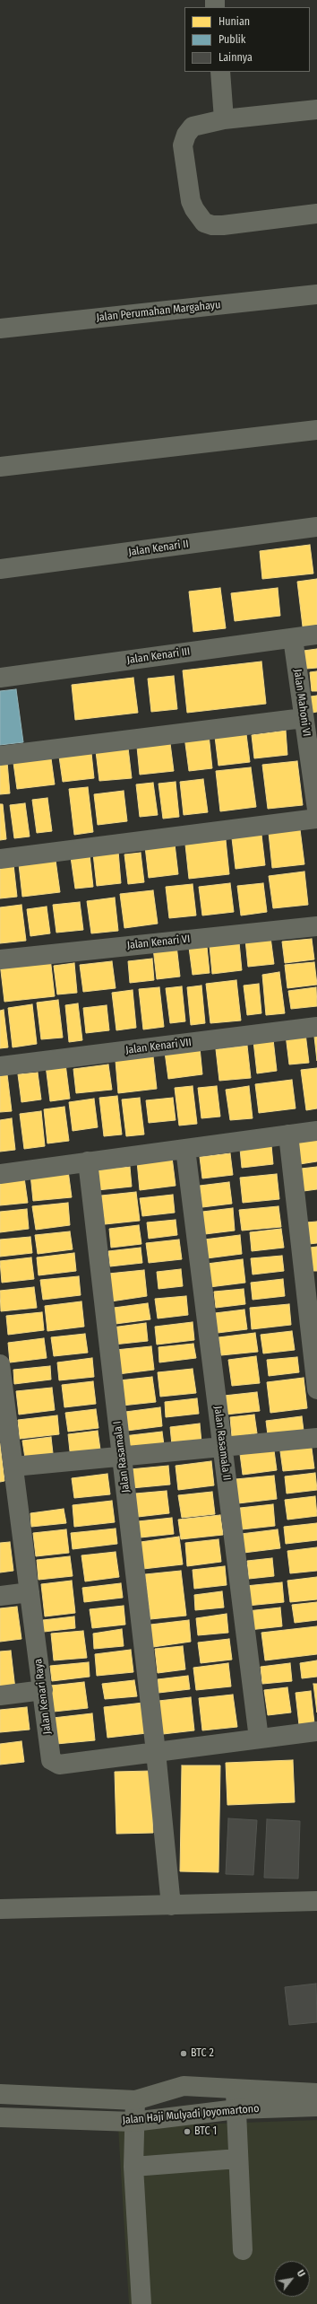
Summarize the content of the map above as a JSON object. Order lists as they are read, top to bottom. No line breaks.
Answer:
{"streets":{"main road":["Jalan Haji Mulyadi Joyomartono"],"street":["Jalan Perumahan Margahayu","Jalan Kenari II","Jalan Kenari III","Jalan Mahoni VI","Jalan Kenari VI","Jalan Kenari VII","Jalan Rasamala II","Jalan Rasamala I","Jalan Kenari Raya"]},"crossings":[["Jalan Kenari III","Jalan Mahoni VI"],["Jalan Rasamala II","Jalan Kenari Raya"],["Jalan Rasamala I","Jalan Kenari Raya"]],"places":["BTC 2","BTC 1"],"legend":["Hunian","Publik","Lainnya"],"north":"top right"}
